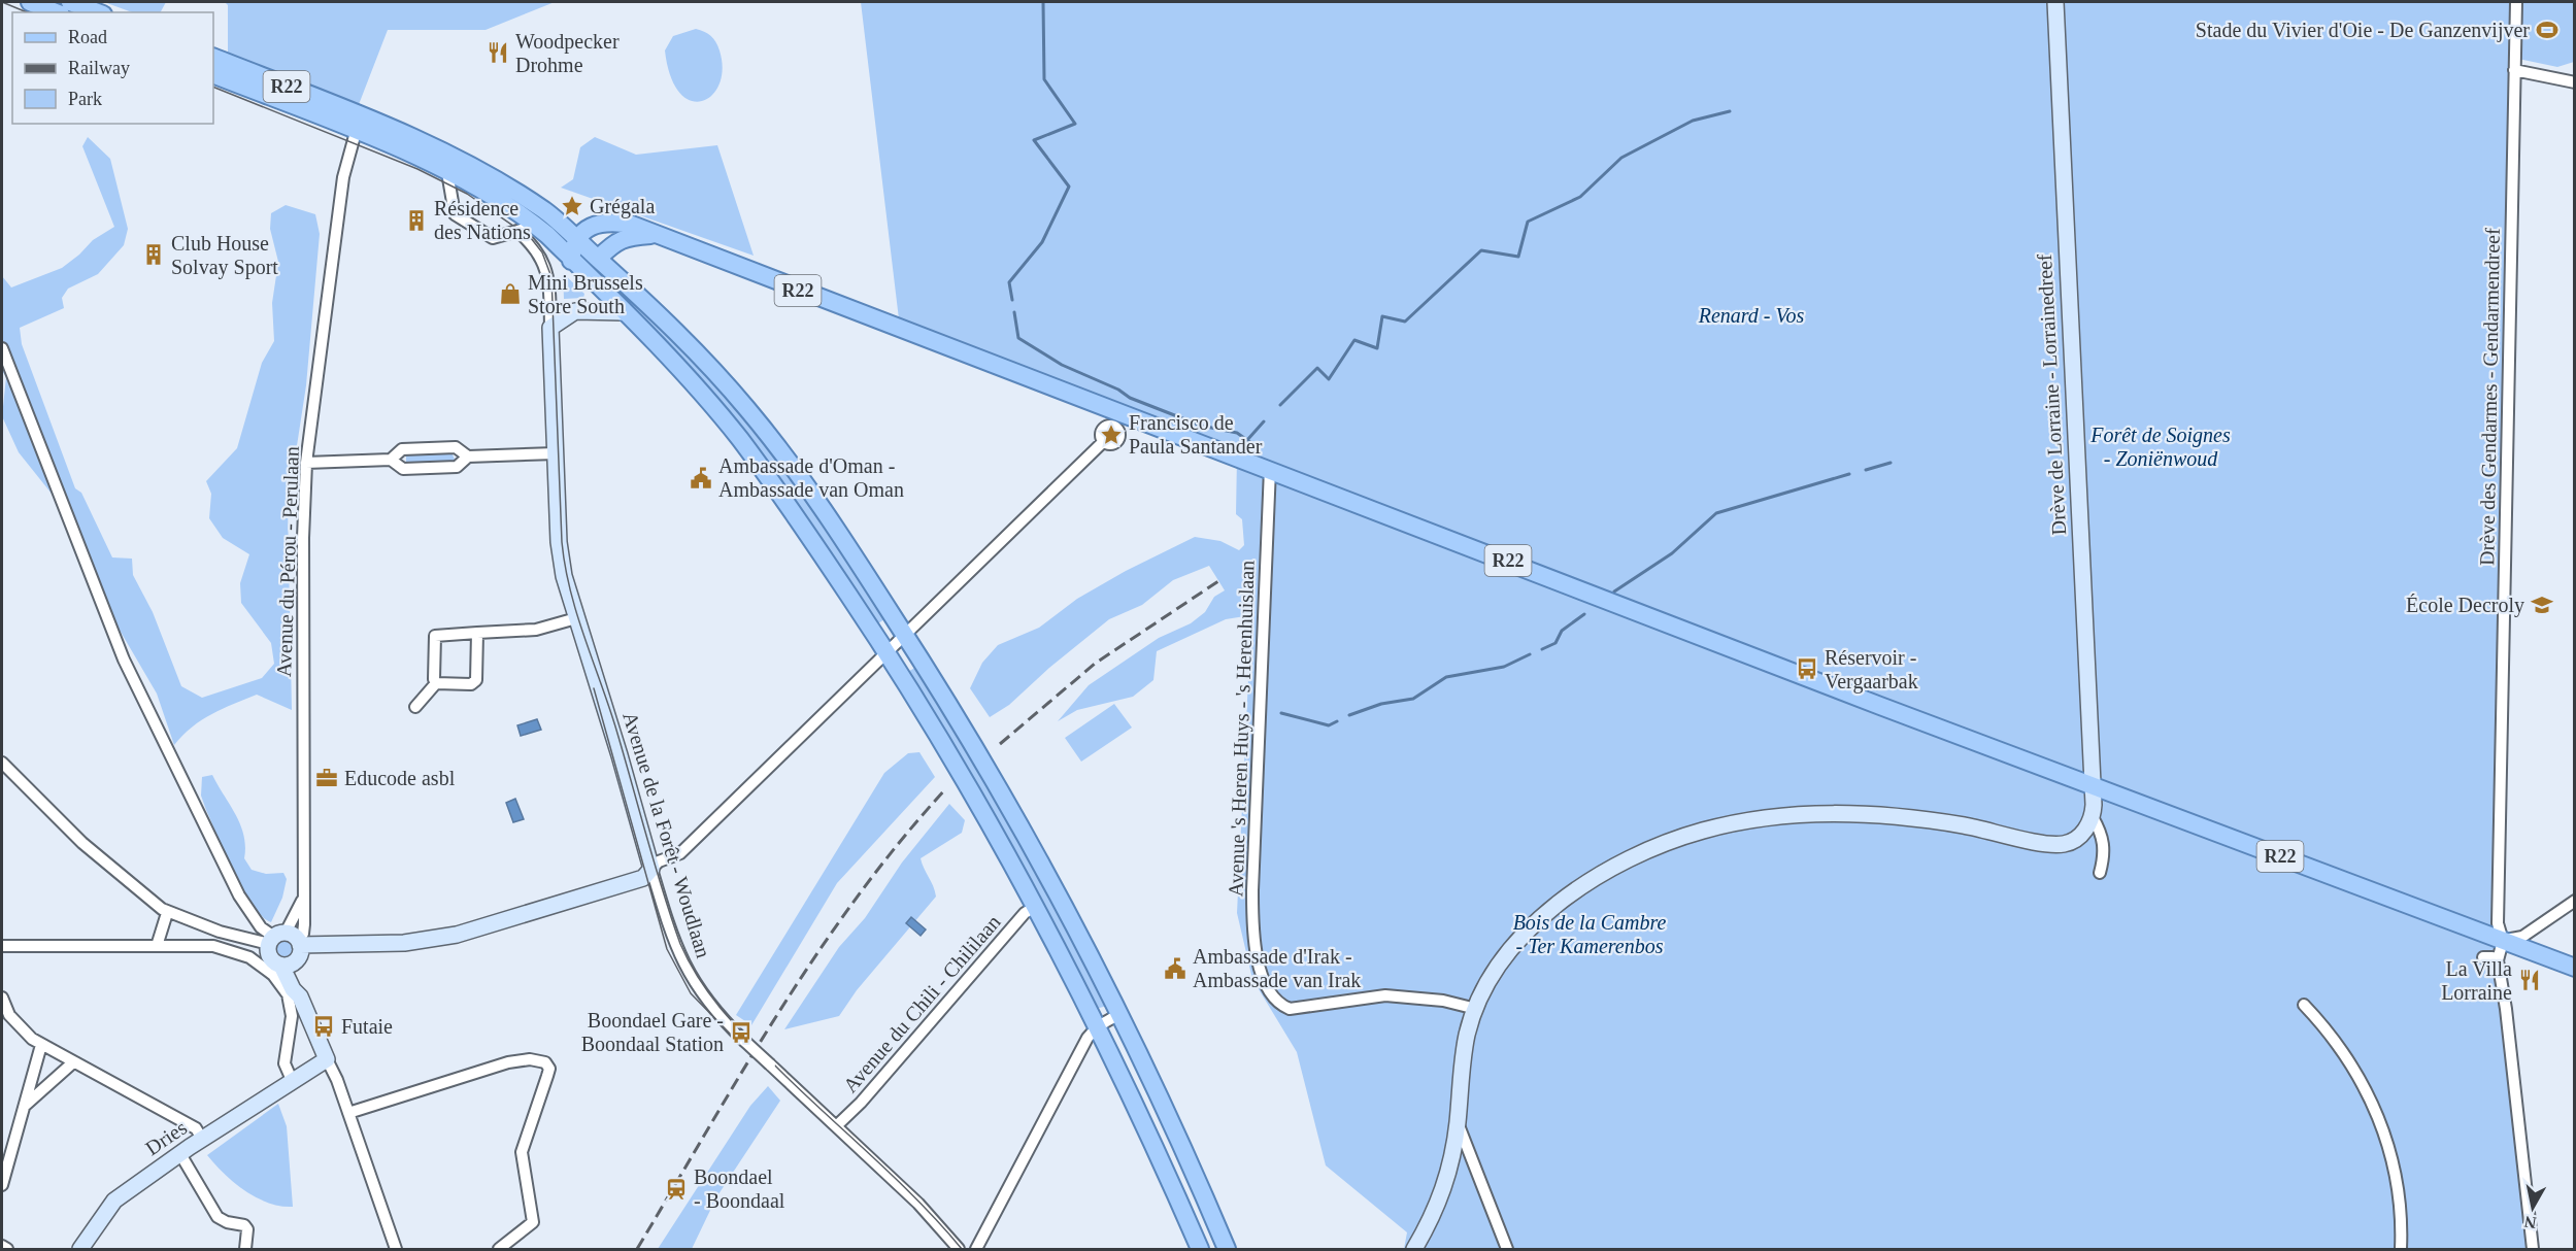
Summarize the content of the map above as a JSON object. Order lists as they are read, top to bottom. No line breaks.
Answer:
{"streets":{"main road":["R22"],"street":["Drève de Lorraine - Lorrainedreef","Drève des Gendarmes - Gendarmendreef","Avenue du Pérou - Perulaan","Avenue 's Heren Huys - 's Herenhuislaan","Avenue de la Forêt - Woudlaan","Avenue du Chili - Chililaan","Dries"]},"crossings":[["R22","Drève de Lorraine - Lorrainedreef"],["R22","Drève des Gendarmes - Gendarmendreef"],["R22","Avenue du Pérou - Perulaan"],["R22","Avenue 's Heren Huys - 's Herenhuislaan"],["R22","Avenue de la Forêt - Woudlaan"],["Avenue de la Forêt - Woudlaan","Avenue du Chili - Chililaan"]],"parks":["Renard - Vos","Forêt de Soignes - Zoniënwoud","Bois de la Cambre - Ter Kamerenbos"],"places":{"sports":["Stade du Vivier d'Oie - De Ganzenvijver"],"restaurant":["Woodpecker Drohme","La Villa Lorraine"],"place":["Grégala","Francisco de Paula Santander"],"building":["Résidence des Nations","Club House Solvay Sport"],"shop":["Mini Brussels Store South"],"public building":["Ambassade d'Oman - Ambassade van Oman","Ambassade d'Irak - Ambassade van Irak"],"school or university":["École Decroly"],"bus stop":["Réservoir - Vergaarbak","Futaie","Boondael Gare - Boondaal Station"],"office":["Educode asbl"],"station":["Boondael - Boondaal"]},"legend":["Road","Railway","Park"],"north":"bottom"}
